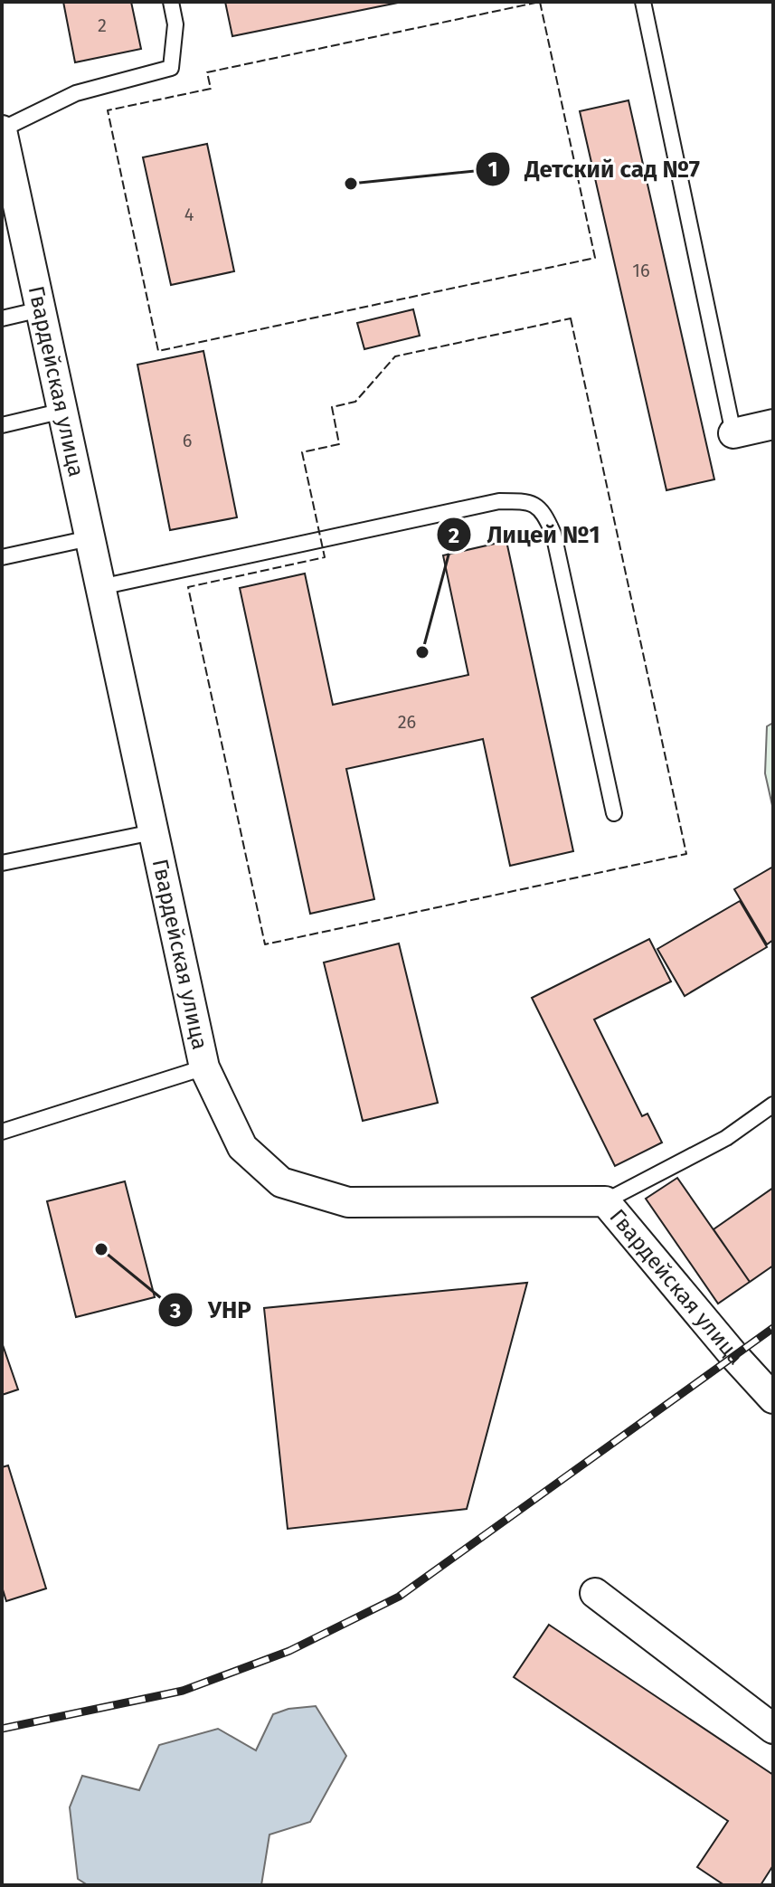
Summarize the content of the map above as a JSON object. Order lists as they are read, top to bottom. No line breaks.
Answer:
{"streets":{"street":["Гвардейская улица"]},"places":["Детский сад №7","Лицей №1","УНР"],"house_numbers":["2","4","16","6","26"]}
